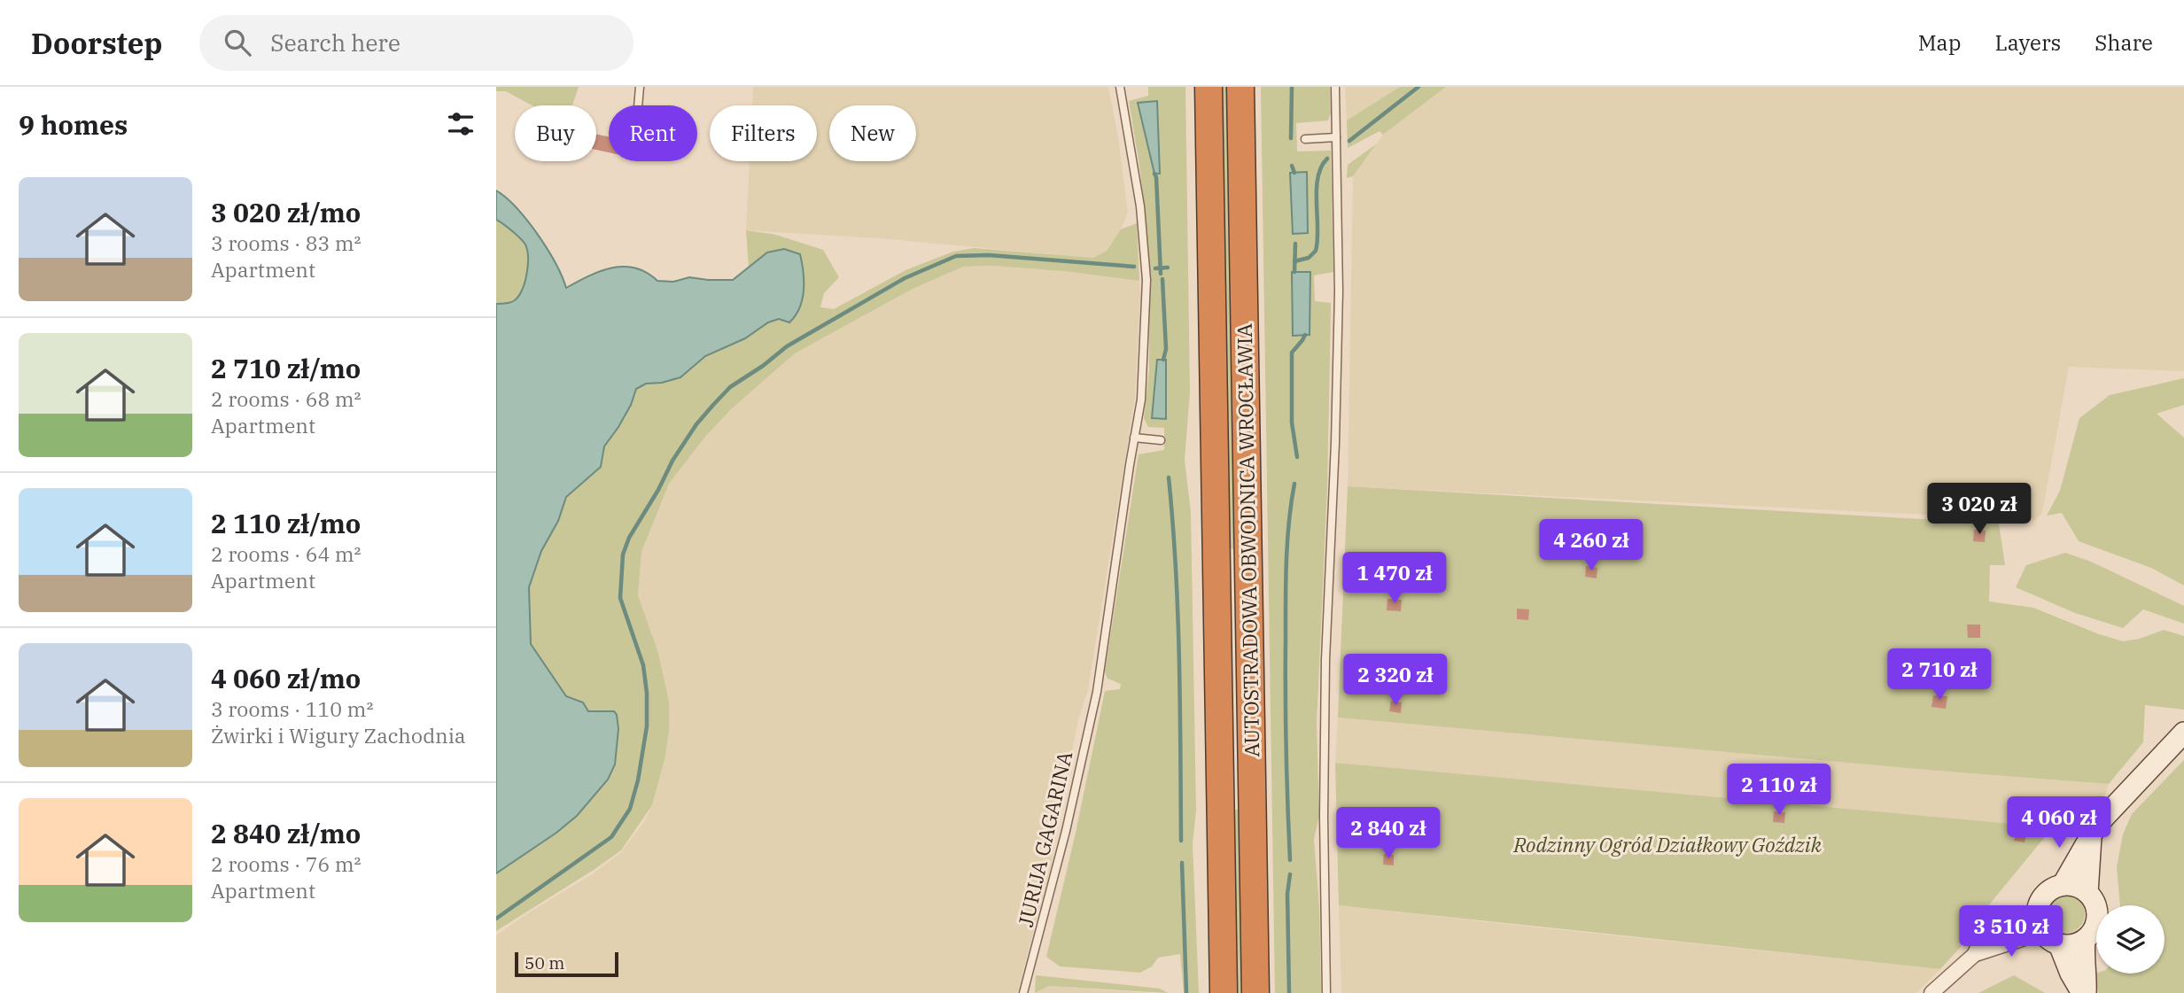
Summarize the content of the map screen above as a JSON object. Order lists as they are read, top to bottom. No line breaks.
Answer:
{"streets":{"highway":["AUTOSTRADOWA OBWODNICA WROCŁAWIA"],"lane":["JURIJA GAGARINA"]},"parks":["Rodzinny Ogród Działkowy Goździk"],"scale_bar":"50 m","page":{"header":"Doorstep","search":"Search here","nav":["Map","Layers","Share"],"heading":"9 homes","chip":["Buy","Rent","Filters","New"],"list":[{"name":"3 020 zł/mo","note":"3 rooms · 83 m² · Apartment"},{"name":"2 710 zł/mo","note":"2 rooms · 68 m² · Apartment"},{"name":"2 110 zł/mo","note":"2 rooms · 64 m² · Apartment"},{"name":"4 060 zł/mo","note":"3 rooms · 110 m² · Żwirki i Wigury Zachodnia"},{"name":"2 840 zł/mo","note":"2 rooms · 76 m² · Apartment"}],"price":["3 020 zł","4 260 zł","1 470 zł","2 710 zł","2 320 zł","2 110 zł","4 060 zł","2 840 zł","3 510 zł"],"scale":"50 m"}}
